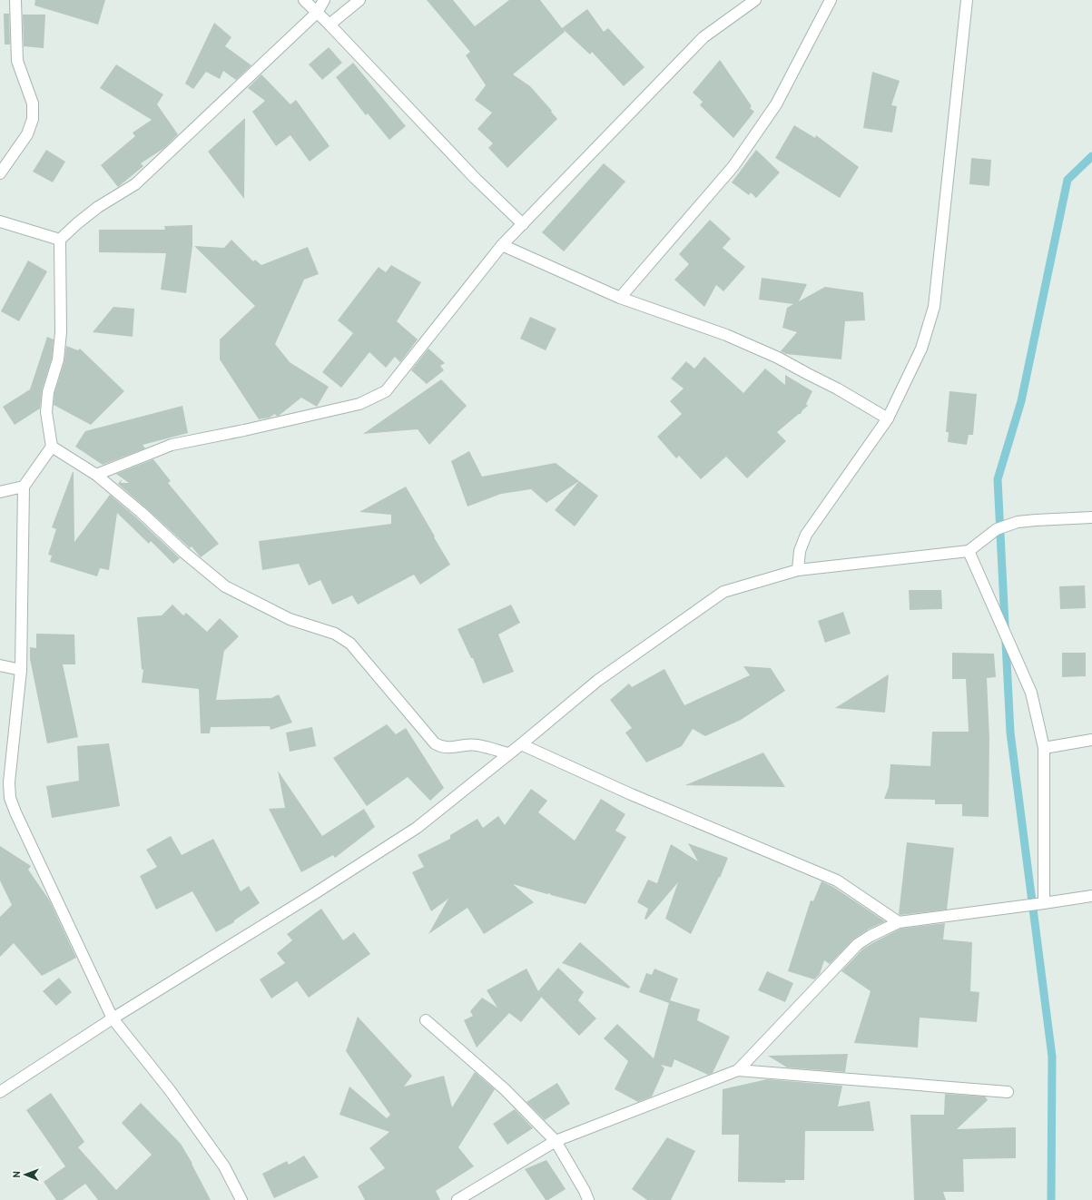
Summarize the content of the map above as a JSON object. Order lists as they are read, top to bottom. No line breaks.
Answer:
{"north":"left"}
